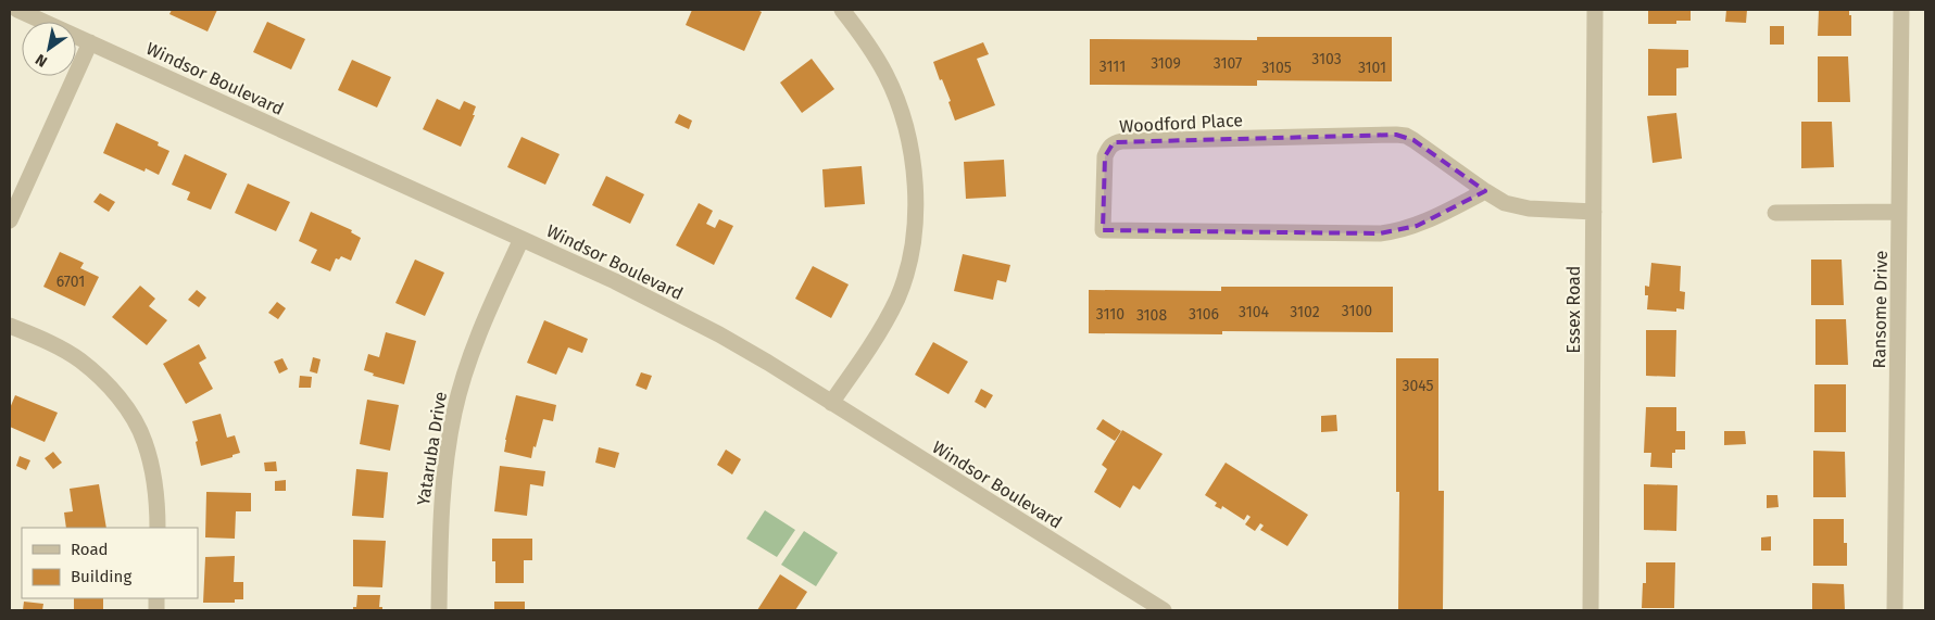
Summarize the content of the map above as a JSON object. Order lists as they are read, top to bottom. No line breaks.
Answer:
{"streets":{"street":["Windsor Boulevard","Woodford Place","Essex Road","Ransome Drive","Yataruba Drive"]},"crossings":[["Windsor Boulevard","Yataruba Drive"],["Woodford Place","Essex Road"]],"house_numbers":["3103","3109","3107","3111","3105","3101","6701","3100","3104","3102","3110","3106","3108","3045"],"legend":["Road","Building"],"north":"bottom left"}
